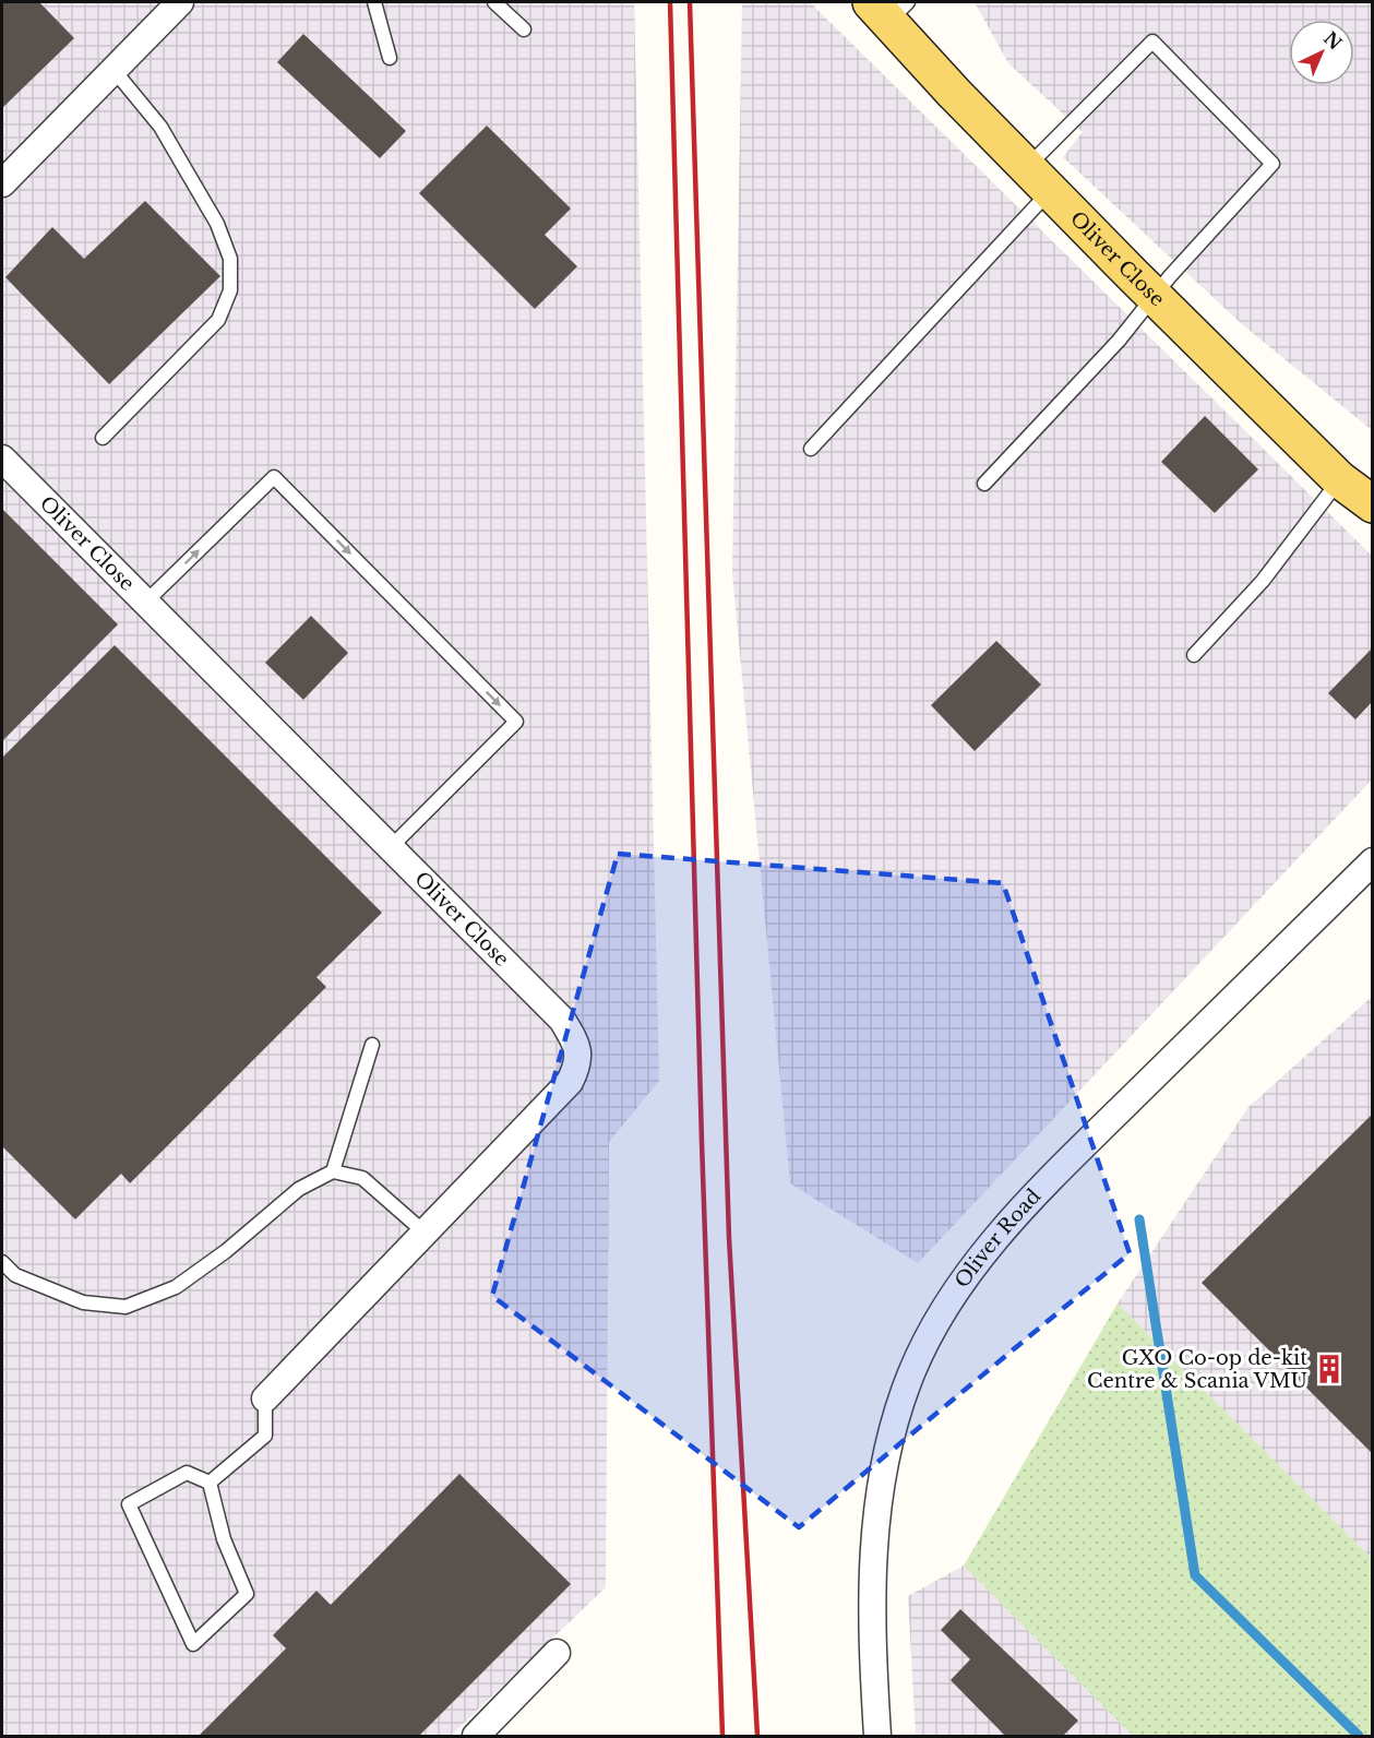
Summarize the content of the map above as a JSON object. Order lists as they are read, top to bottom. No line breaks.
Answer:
{"streets":{"main road":["Oliver Close"],"street":["Oliver Road"]},"places":{"building":["GXO Co-op de-kit Centre & Scania VMU"]},"north":"top right"}
